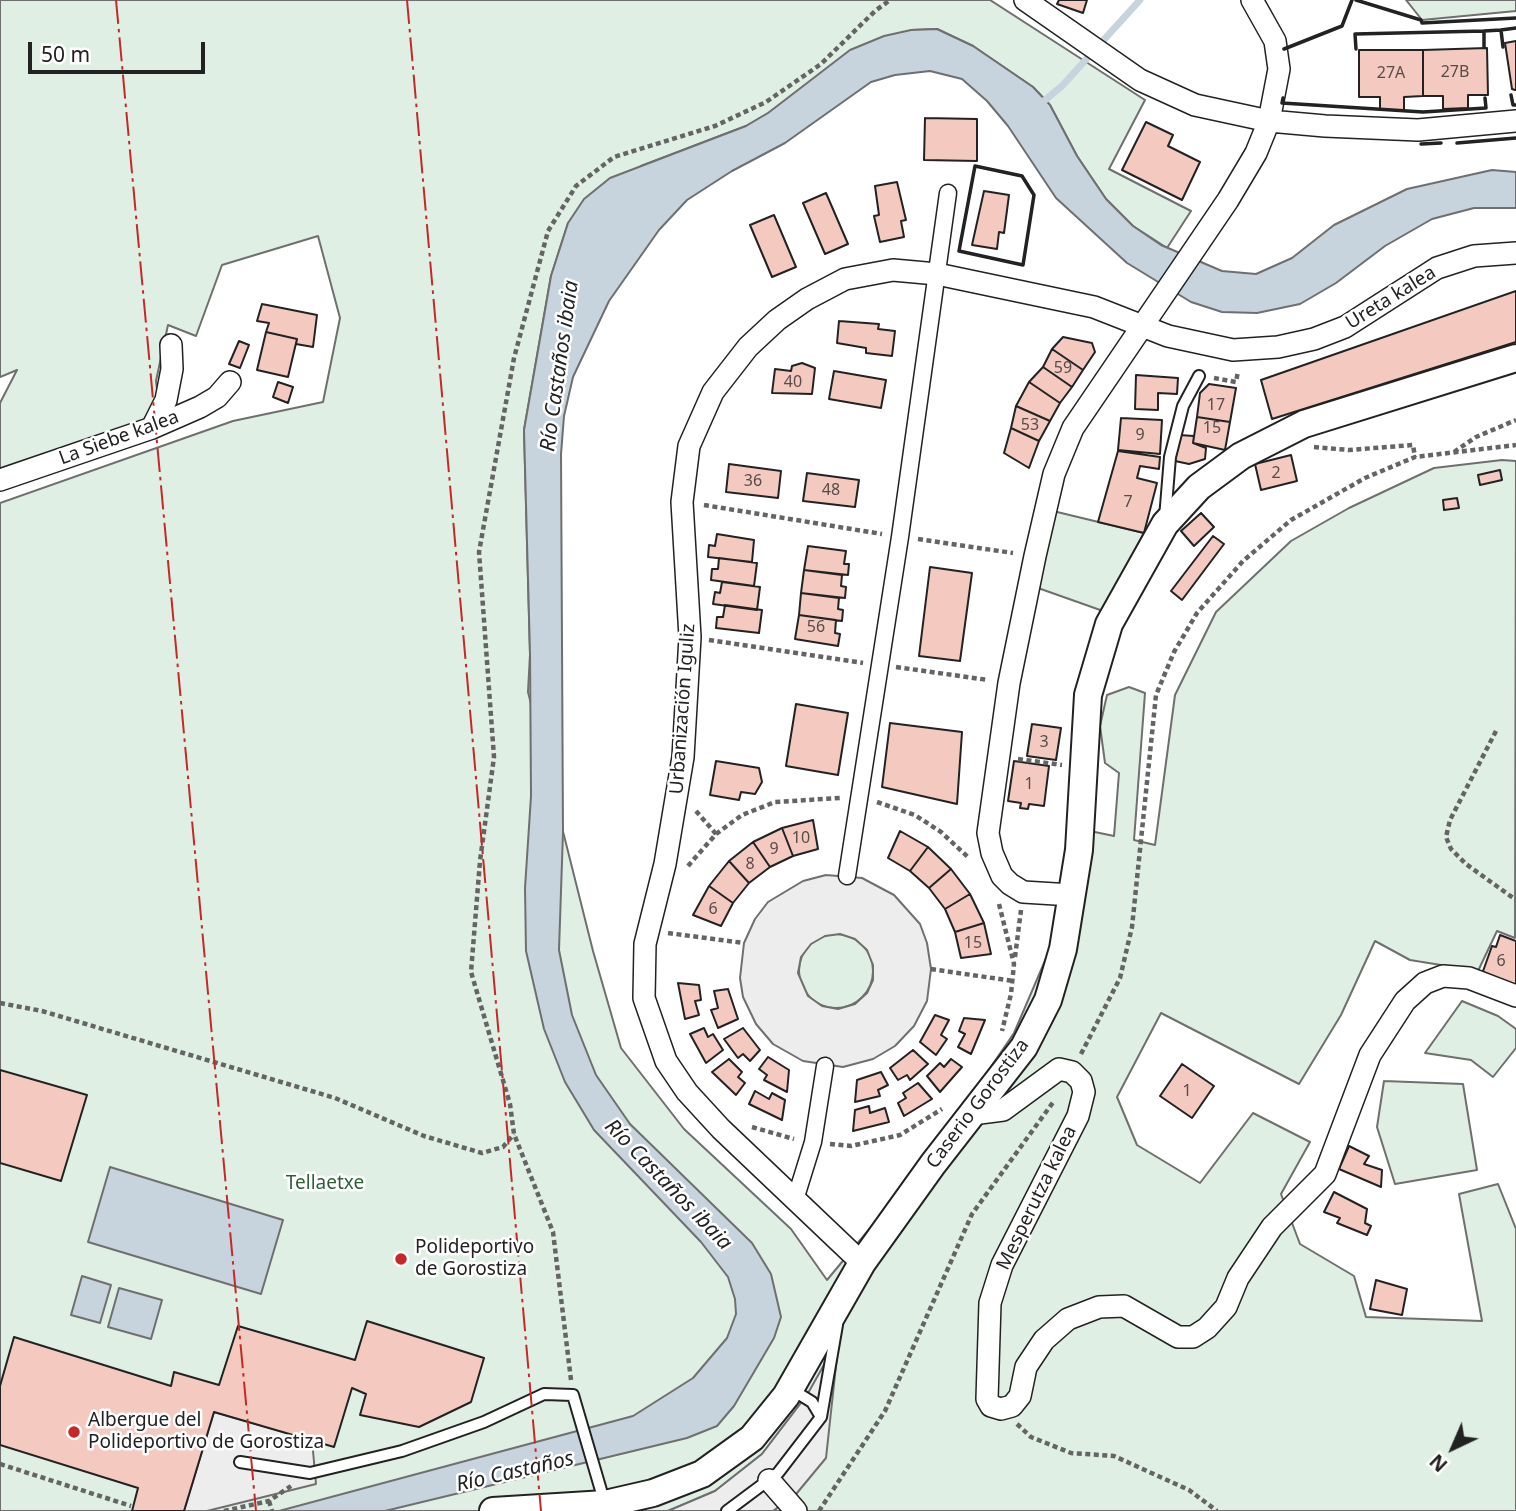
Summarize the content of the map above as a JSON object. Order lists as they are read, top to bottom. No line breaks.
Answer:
{"streets":{"street":["Ureta kalea","La Siebe kalea","Urbanización Iguliz","Caserio Gorostiza","Mesperutza kalea"]},"crossings":[["Ureta kalea","Urbanización Iguliz"],["Urbanización Iguliz","Caserio Gorostiza"]],"water":["Río Castaños ibaia","Río Castaños"],"parks":["Tellaetxe"],"places":["Polideportivo de Gorostiza","Albergue del Polideportivo de Gorostiza"],"house_numbers":["27B","27A","59","40","17","53","15","9","2","36","48","7","56","3","1","10","9","8","6","15","6","1"],"scale_bar":"50 m","north":"bottom left"}
